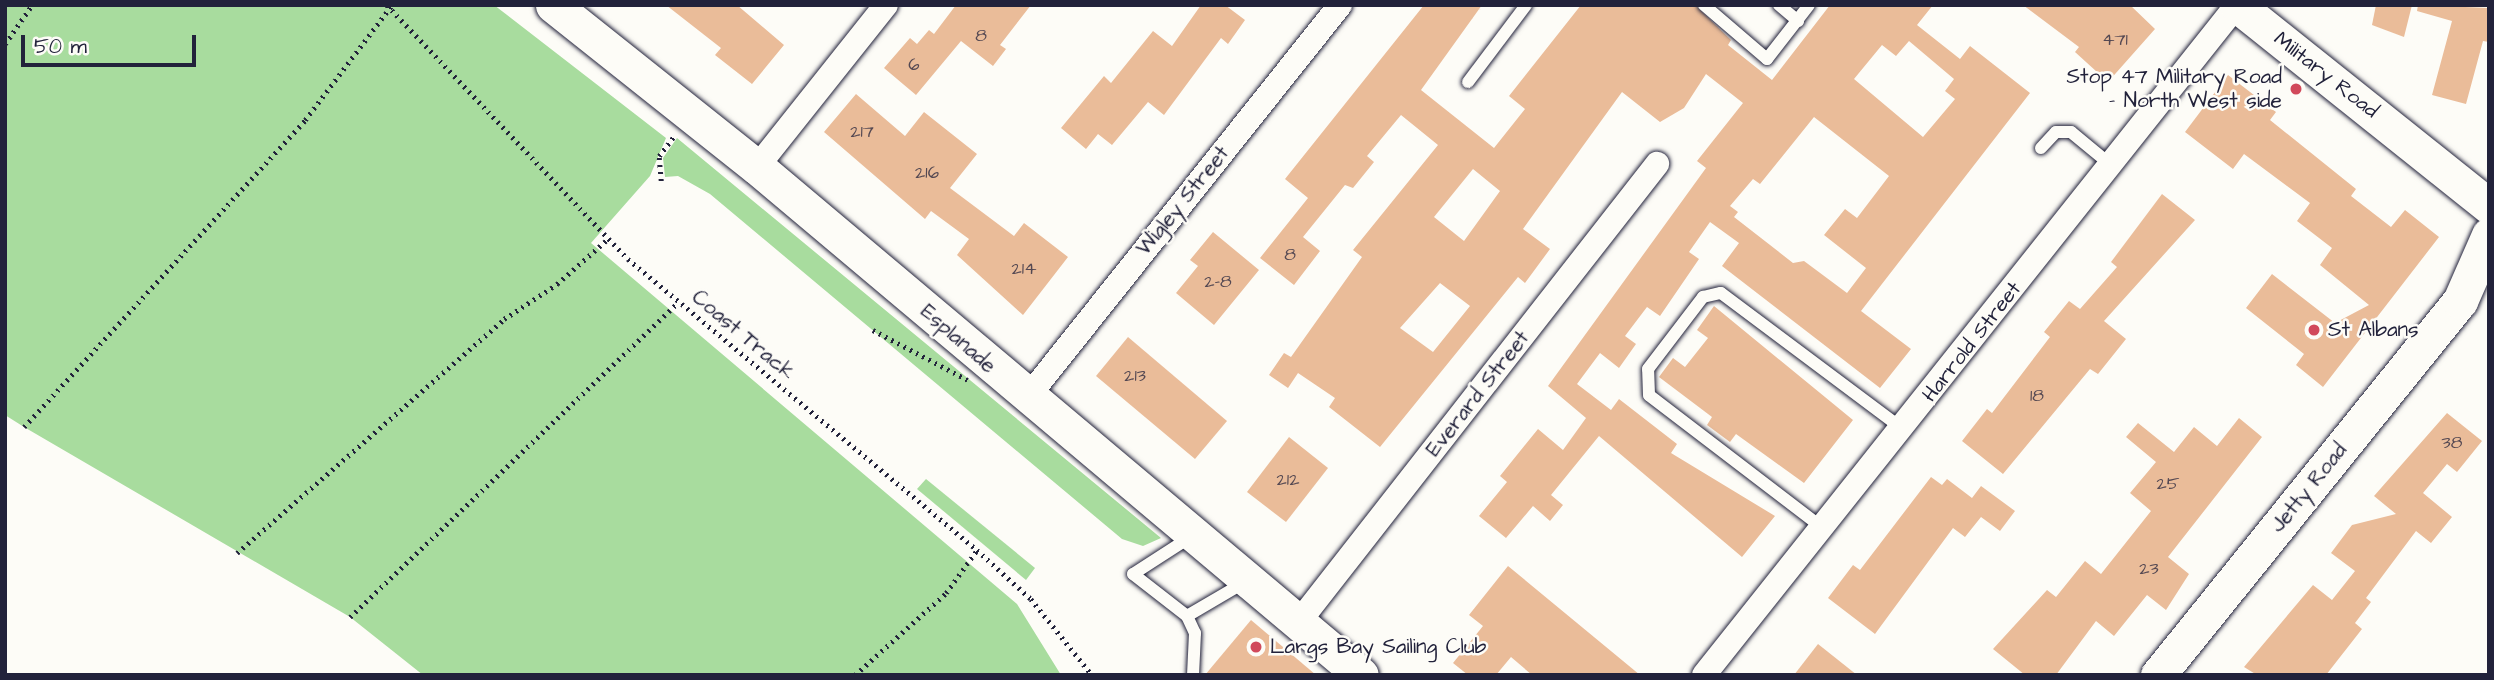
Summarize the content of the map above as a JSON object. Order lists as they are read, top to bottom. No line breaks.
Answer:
{"streets":{"street":["Military Road","Wigley Street","Esplanade","Harrold Street","Everard Street","Jetty Road"],"path":["Coast Track"]},"crossings":[["Military Road","Harrold Street"],["Wigley Street","Esplanade"],["Esplanade","Everard Street"]],"places":["Stop 47 Military Road - North West side","St Albans","Largs Bay Sailing Club"],"house_numbers":["8","471","6","217","216","8","214","2-8","213","18","38","212","25","23"],"scale_bar":"50 m"}
